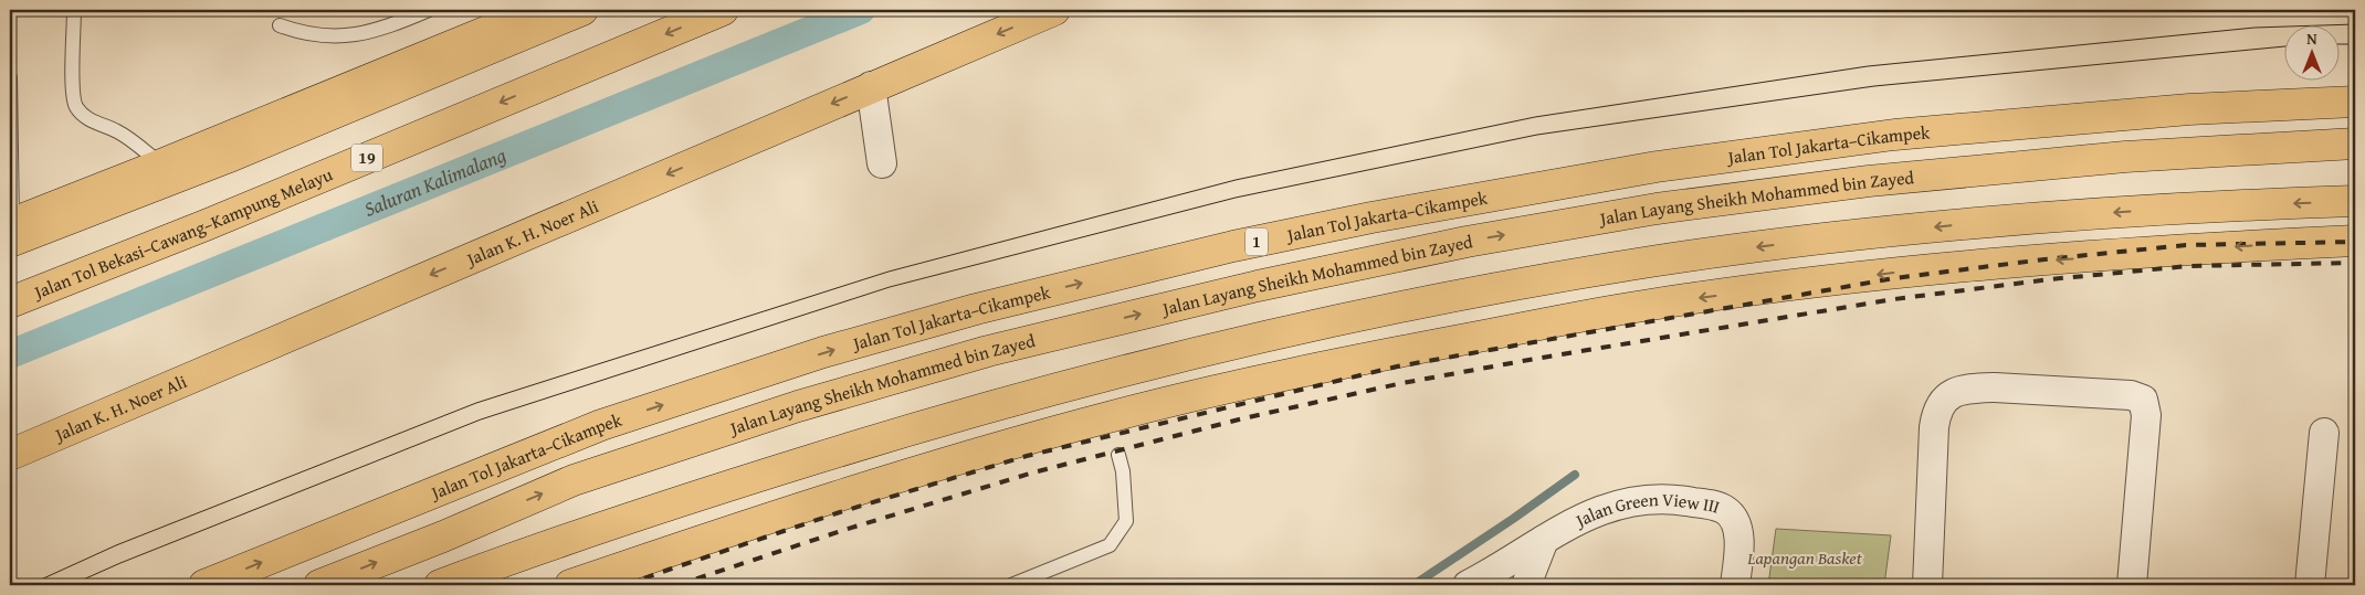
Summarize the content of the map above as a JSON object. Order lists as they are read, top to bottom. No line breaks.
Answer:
{"streets":{"main road":["Jalan Tol Jakarta–Cikampek","19","Jalan Layang Sheikh Mohammed bin Zayed","Jalan K. H. Noer Ali","Jalan Tol Bekasi–Cawang–Kampung Melayu","1"],"street":["Jalan Green View III"]},"water":["Saluran Kalimalang"],"parks":["Lapangan Basket"],"north":"top"}
